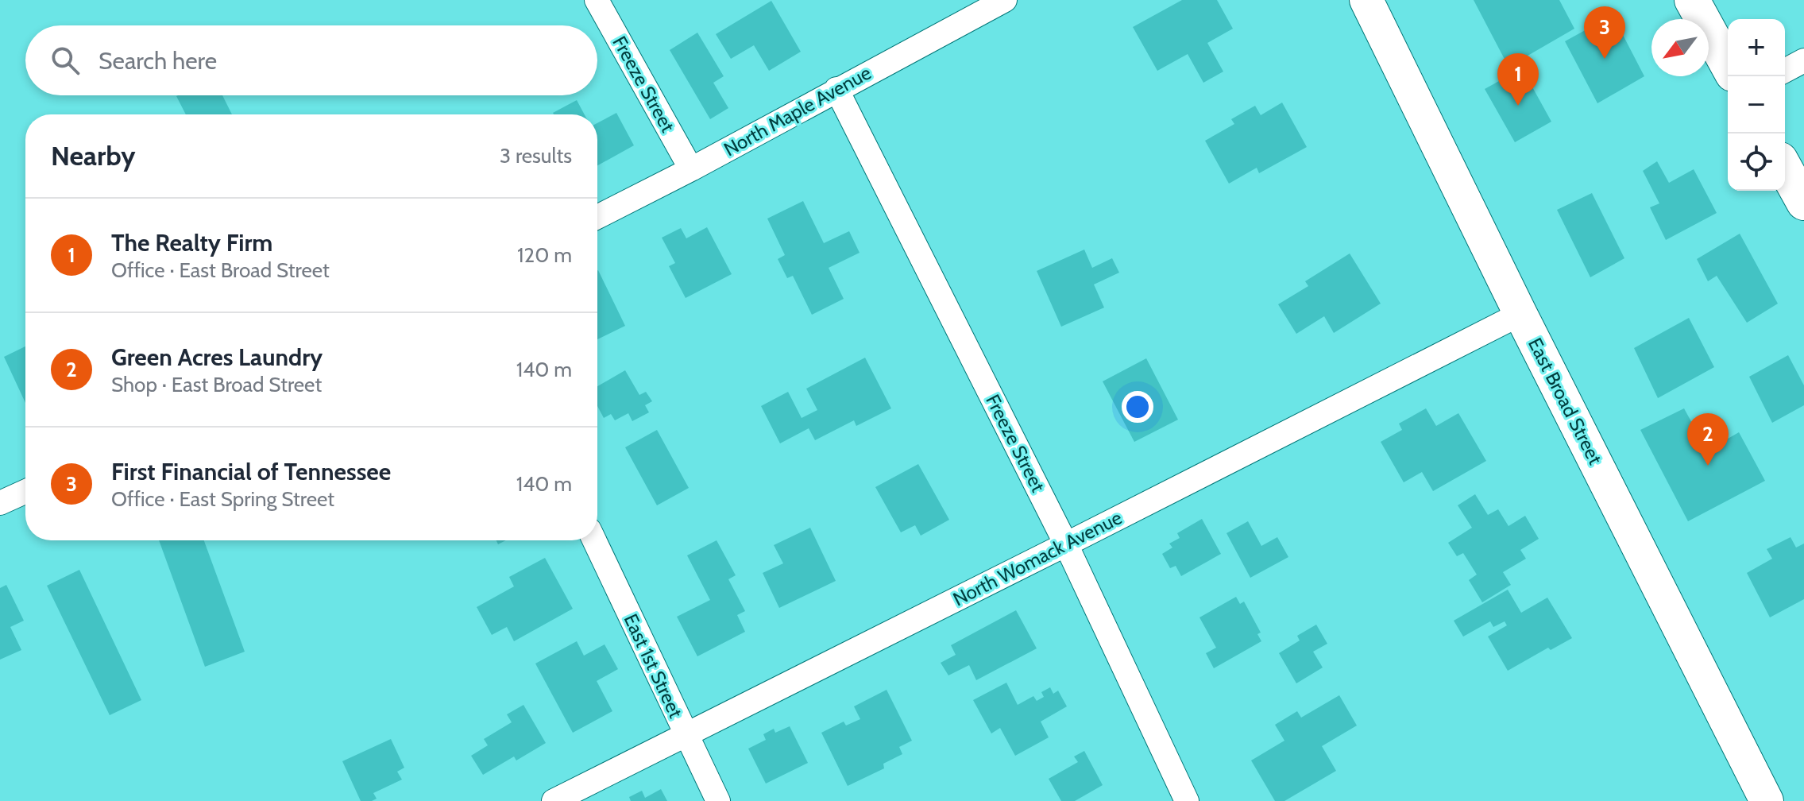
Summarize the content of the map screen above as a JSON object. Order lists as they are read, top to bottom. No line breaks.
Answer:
{"streets":{"street":["Freeze Street","North Maple Avenue","East Broad Street","North Womack Avenue","East 1st Street"]},"crossings":[["Freeze Street","North Maple Avenue"],["Freeze Street","North Womack Avenue"],["East Broad Street","North Womack Avenue"],["North Womack Avenue","East 1st Street"]],"north":"bottom left","page":{"pins":["3","1","2"],"map_buttons":["+","−"],"search":"Search here","heading":["Nearby","3 results"],"list":[{"mark":"1","name":"The Realty Firm","note":"Office · East Broad Street","value":"120 m"},{"mark":"2","name":"Green Acres Laundry","note":"Shop · East Broad Street","value":"140 m"},{"mark":"3","name":"First Financial of Tennessee","note":"Office · East Spring Street","value":"140 m"}]}}
